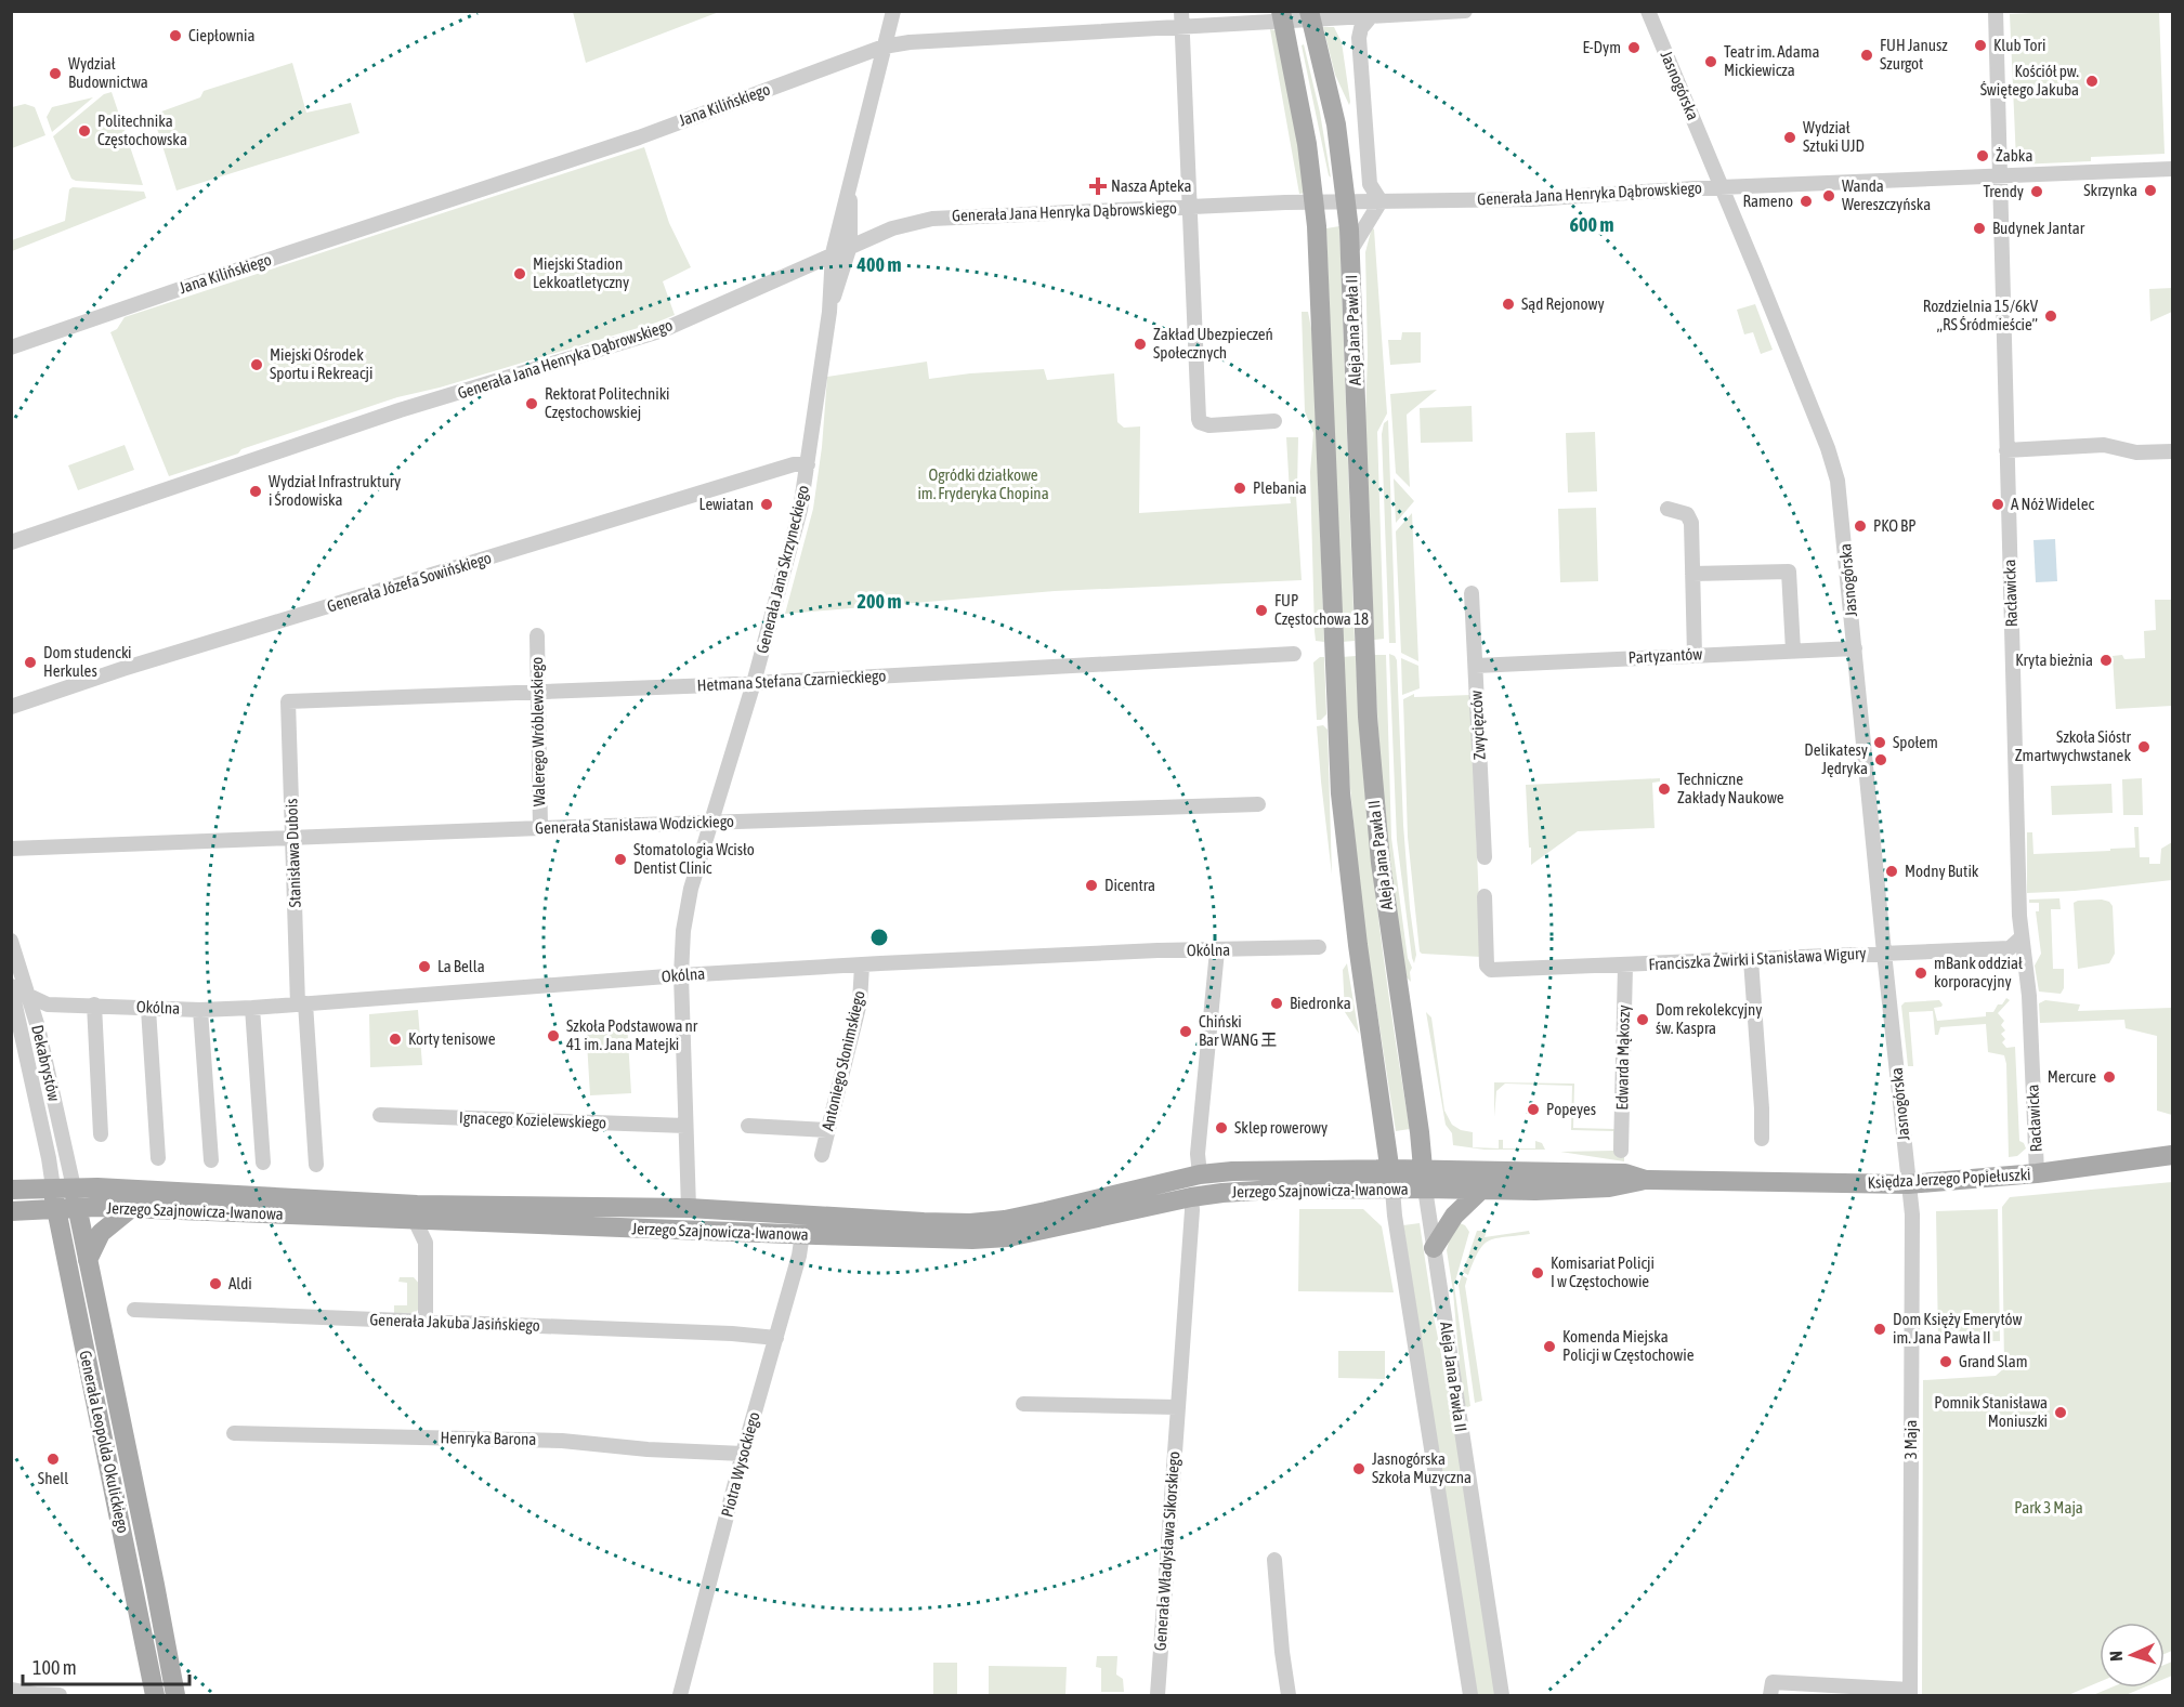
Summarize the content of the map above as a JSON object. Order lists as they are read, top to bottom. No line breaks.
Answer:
{"streets":{"main road":["Aleja Jana Pawła II","Księdza Jerzego Popiełuszki","Jerzego Szajnowicza-Iwanowa","Generała Leopolda Okulickiego"],"street":["Jasnogórska","Jana Kilińskiego","Generała Jana Henryka Dąbrowskiego","Generała Jana Skrzyneckiego","Generała Józefa Sowińskiego","Racławicka","Partyzantów","Hetmana Stefana Czarnieckiego","Zwycięzców","Walerego Wróblewskiego","Generała Stanisława Wodzickiego","Stanisława Dubois","Okólna","Franciszka Żwirki i Stanisława Wigury","Edwarda Mąkoszy","Antoniego Słonimskiego","Dekabrystów","Ignacego Kozielewskiego","Generała Jakuba Jasińskiego","Henryka Barona","3 Maja","Piotra Wysockiego","Generała Władysława Sikorskiego"]},"crossings":[["Jasnogórska","Generała Jana Henryka Dąbrowskiego"],["Jasnogórska","Partyzantów"],["Jasnogórska","Franciszka Żwirki i Stanisława Wigury"],["Jasnogórska","Księdza Jerzego Popiełuszki"],["Jasnogórska","3 Maja"],["Jana Kilińskiego","Aleja Jana Pawła II"],["Generała Jana Henryka Dąbrowskiego","Aleja Jana Pawła II"],["Generała Jana Henryka Dąbrowskiego","Generała Jana Skrzyneckiego"],["Generała Jana Henryka Dąbrowskiego","Racławicka"],["Aleja Jana Pawła II","Księdza Jerzego Popiełuszki"],["Aleja Jana Pawła II","Jerzego Szajnowicza-Iwanowa"],["Generała Jana Skrzyneckiego","Generała Józefa Sowińskiego"],["Generała Jana Skrzyneckiego","Hetmana Stefana Czarnieckiego"],["Generała Jana Skrzyneckiego","Generała Stanisława Wodzickiego"],["Generała Jana Skrzyneckiego","Okólna"],["Generała Jana Skrzyneckiego","Ignacego Kozielewskiego"],["Generała Jana Skrzyneckiego","Jerzego Szajnowicza-Iwanowa"],["Racławicka","Franciszka Żwirki i Stanisława Wigury"],["Racławicka","Księdza Jerzego Popiełuszki"],["Partyzantów","Zwycięzców"],["Hetmana Stefana Czarnieckiego","Walerego Wróblewskiego"],["Hetmana Stefana Czarnieckiego","Stanisława Dubois"],["Walerego Wróblewskiego","Generała Stanisława Wodzickiego"],["Generała Stanisława Wodzickiego","Stanisława Dubois"],["Stanisława Dubois","Okólna"],["Okólna","Antoniego Słonimskiego"],["Okólna","Dekabrystów"],["Franciszka Żwirki i Stanisława Wigury","Edwarda Mąkoszy"],["Dekabrystów","Jerzego Szajnowicza-Iwanowa"],["Dekabrystów","Generała Leopolda Okulickiego"],["Księdza Jerzego Popiełuszki","Jerzego Szajnowicza-Iwanowa"],["Księdza Jerzego Popiełuszki","3 Maja"],["Jerzego Szajnowicza-Iwanowa","Generała Leopolda Okulickiego"],["Jerzego Szajnowicza-Iwanowa","Piotra Wysockiego"],["Jerzego Szajnowicza-Iwanowa","Generała Władysława Sikorskiego"],["Generała Jakuba Jasińskiego","Piotra Wysockiego"],["Henryka Barona","Piotra Wysockiego"]],"parks":["Ogródki działkowe im. Fryderyka Chopina","Park 3 Maja"],"places":{"other":["Ciepłownia","Klub Tori","E-Dym","FUH Janusz Szurgot","Teatr im. Adama Mickiewicza","Wydział Budownictwa","Kościół pw. Świętego Jakuba","Politechnika Częstochowska","Wydział Sztuki UJD","Żabka","Skrzynka","Trendy","Wanda Wereszczyńska","Rameno","Budynek Jantar","Miejski Stadion Lekkoatletyczny","Sąd Rejonowy","Rozdzielnia 15/6kV „RS Śródmieście”","Zakład Ubezpieczeń Społecznych","Miejski Ośrodek Sportu i Rekreacji","Rektorat Politechniki Częstochowskiej","Plebania","Wydział Infrastruktury i Środowiska","Lewiatan","A Nóż Widelec","PKO BP","FUP Częstochowa 18","Kryta bieżnia","Dom studencki Herkules","Społem","Szkoła Sióstr Zmartwychwstanek","Delikatesy Jędryka","Techniczne Zakłady Naukowe","Stomatologia Wcisło Dentist Clinic","Modny Butik","Dicentra","La Bella","mBank oddział korporacyjny","Biedronka","Dom rekolekcyjny św. Kaspra","Chiński Bar WANG 王","Szkoła Podstawowa nr 41 im. Jana Matejki","Korty tenisowe","Mercure","Popeyes","Sklep rowerowy","Komisariat Policji I w Częstochowie","Aldi","Dom Księży Emerytów im. Jana Pawła II","Komenda Miejska Policji w Częstochowie","Grand Slam","Pomnik Stanisława Moniuszki","Shell","Jasnogórska Szkoła Muzyczna"],"health":["Nasza Apteka"]},"scale_bar":"100 m","north":"left","rings":["600 m","400 m","200 m"]}
